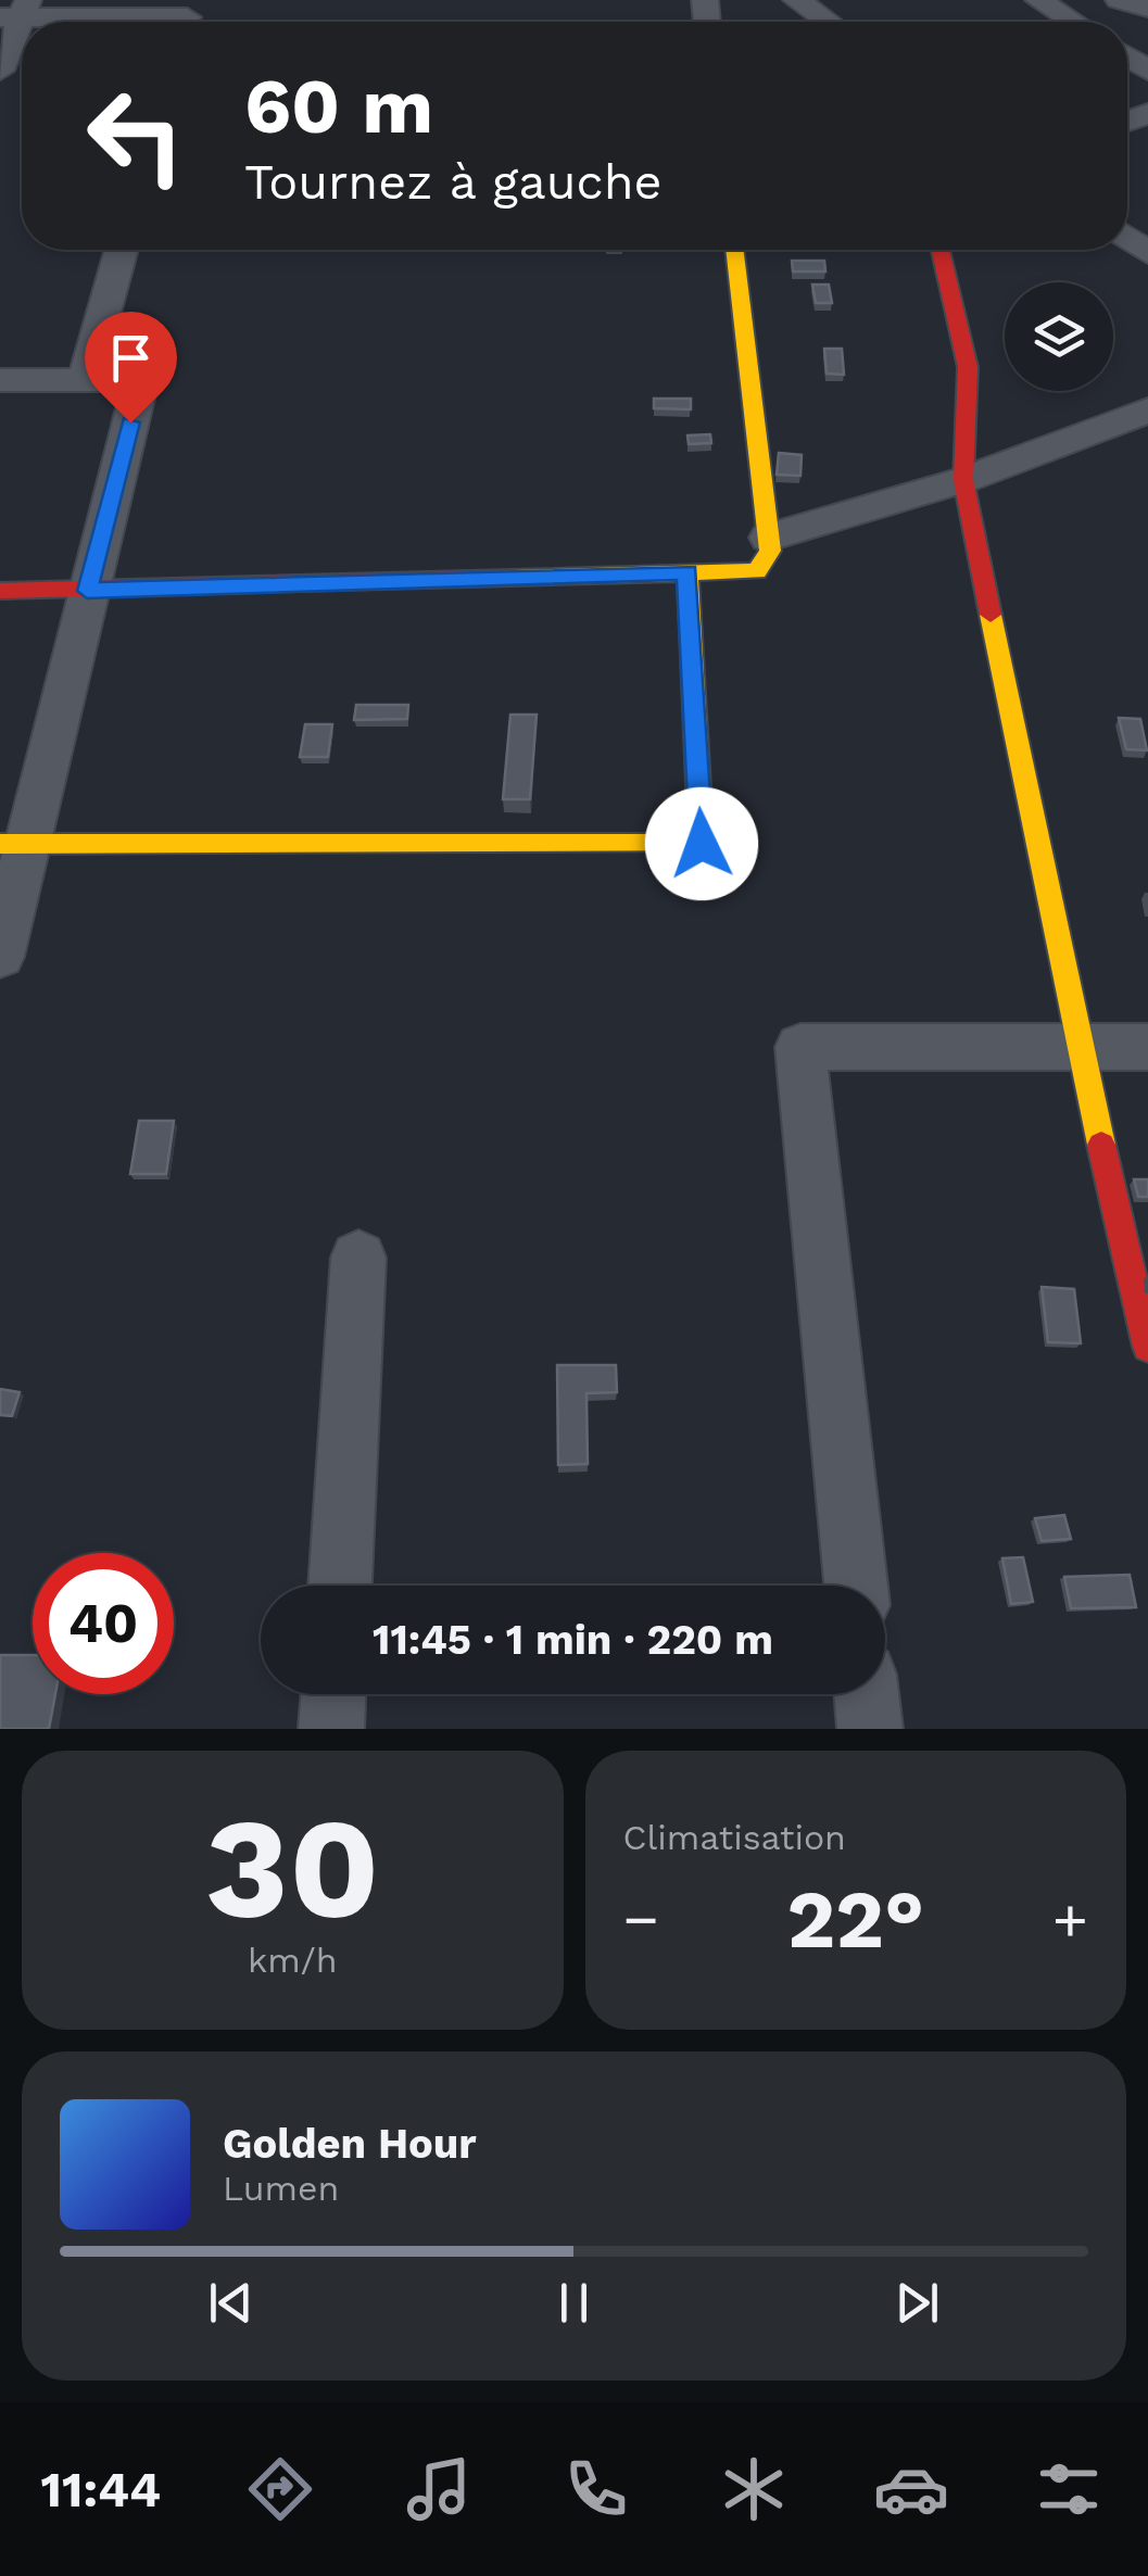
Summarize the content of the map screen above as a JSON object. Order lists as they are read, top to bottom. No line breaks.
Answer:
{"page":{"turn":["60 m","Tournez à gauche"],"limit":"40","trip":"11:45 · 1 min · 220 m","tile":[["30","km/h"],"Climatisation"],"heat":["−","22°","+"],"song":["Golden Hour","Lumen"],"tabs":"11:44"}}
